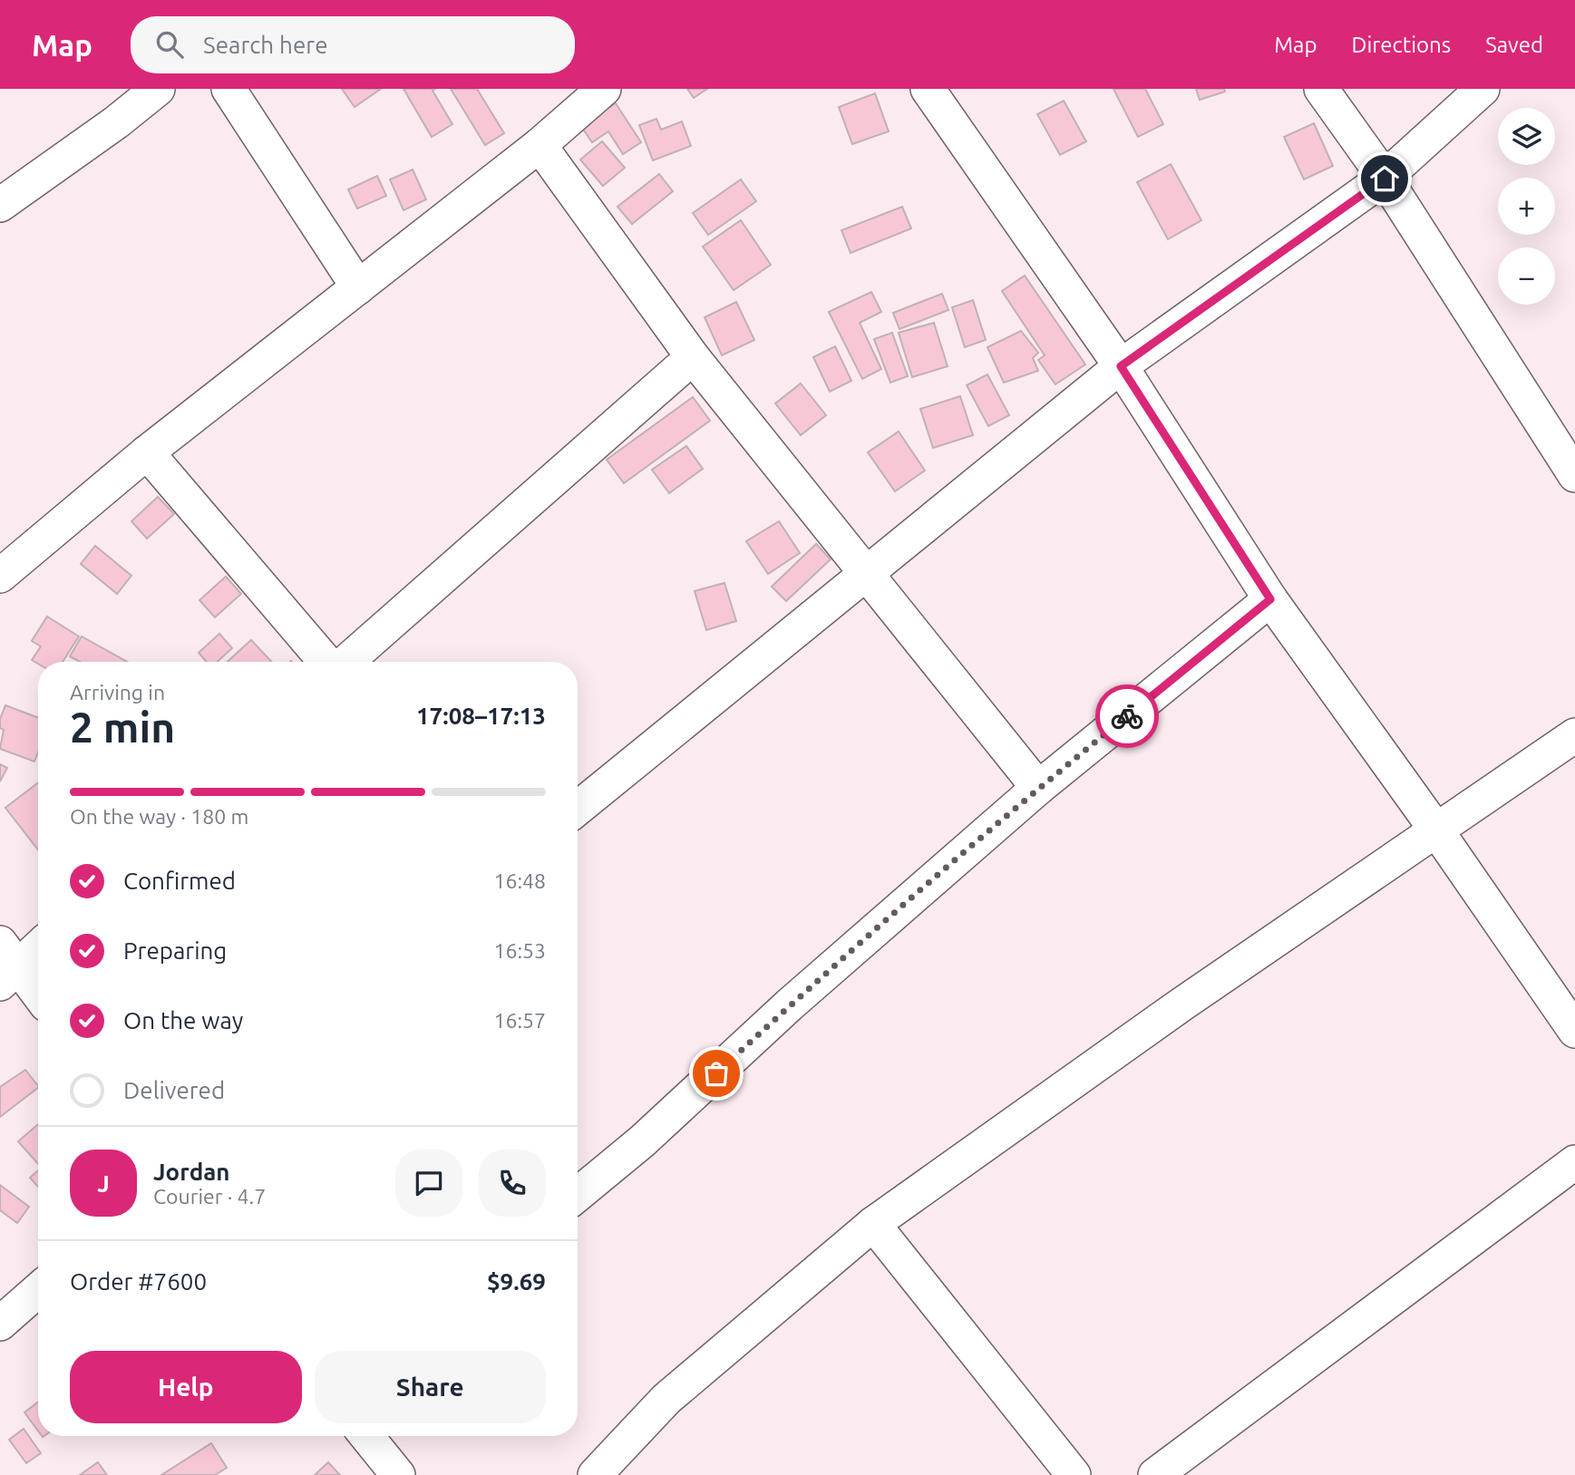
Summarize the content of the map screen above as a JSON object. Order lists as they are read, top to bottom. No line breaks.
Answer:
{"page":{"header":"Map","search":"Search here","nav":["Map","Directions","Saved"],"map_buttons":["+","−"],"heading":["2 min","Arriving in","17:08–17:13"],"panel":["Jordan","Courier · 4.7","Order #7600","$9.69"],"bar":"On the way · 180 m","list":[["Confirmed","16:48"],["Preparing","16:53"],["On the way","16:57"],"Delivered"],"round":"J","buttons":["Help","Share"]}}
